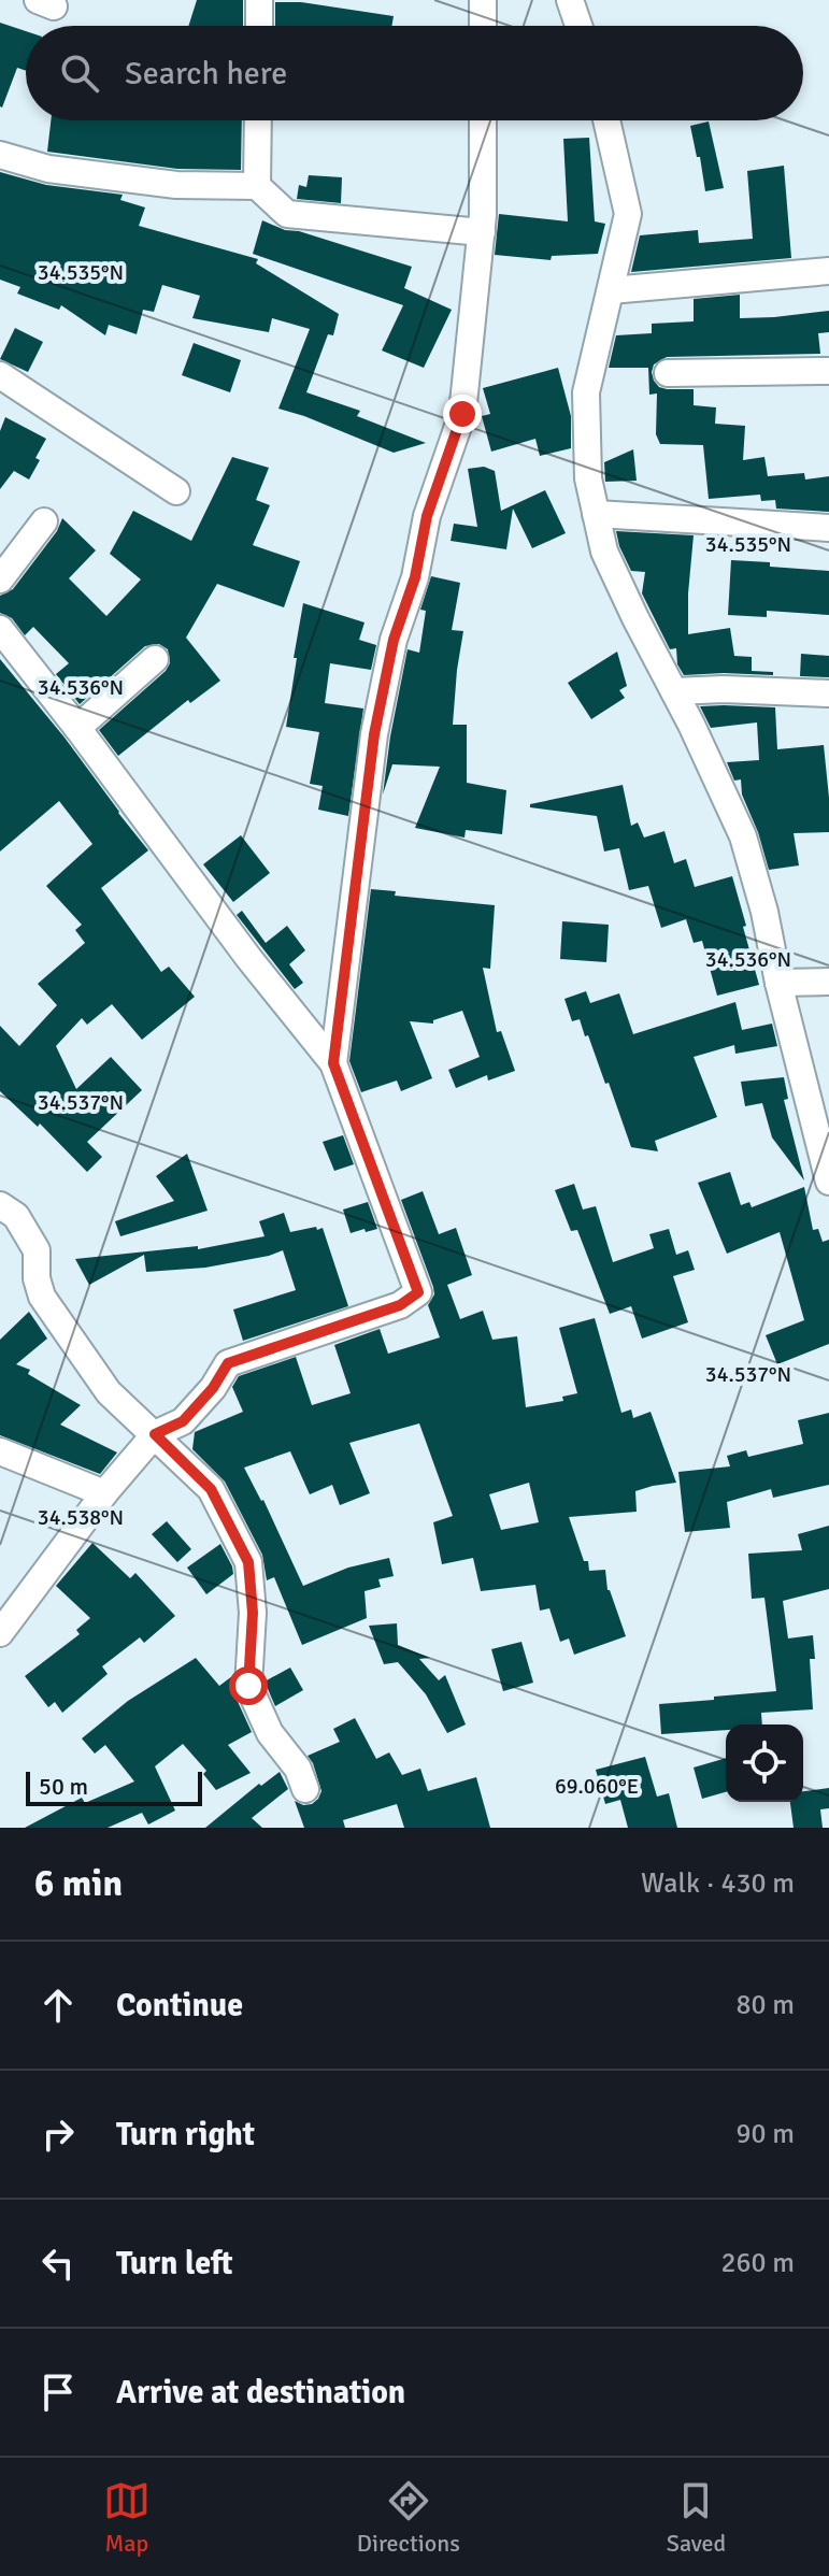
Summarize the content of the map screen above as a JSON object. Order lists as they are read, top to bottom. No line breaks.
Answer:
{"scale_bar":"50 m","page":{"search":"Search here","scale":"50 m","heading":["6 min","Walk · 430 m"],"list":[["Continue","80 m"],["Turn right","90 m"],["Turn left","260 m"],"Arrive at destination"],"nav":["Map","Directions","Saved"]},"coordinates":["34.535°N","34.536°N","34.537°N","34.538°N","69.060°E"]}
